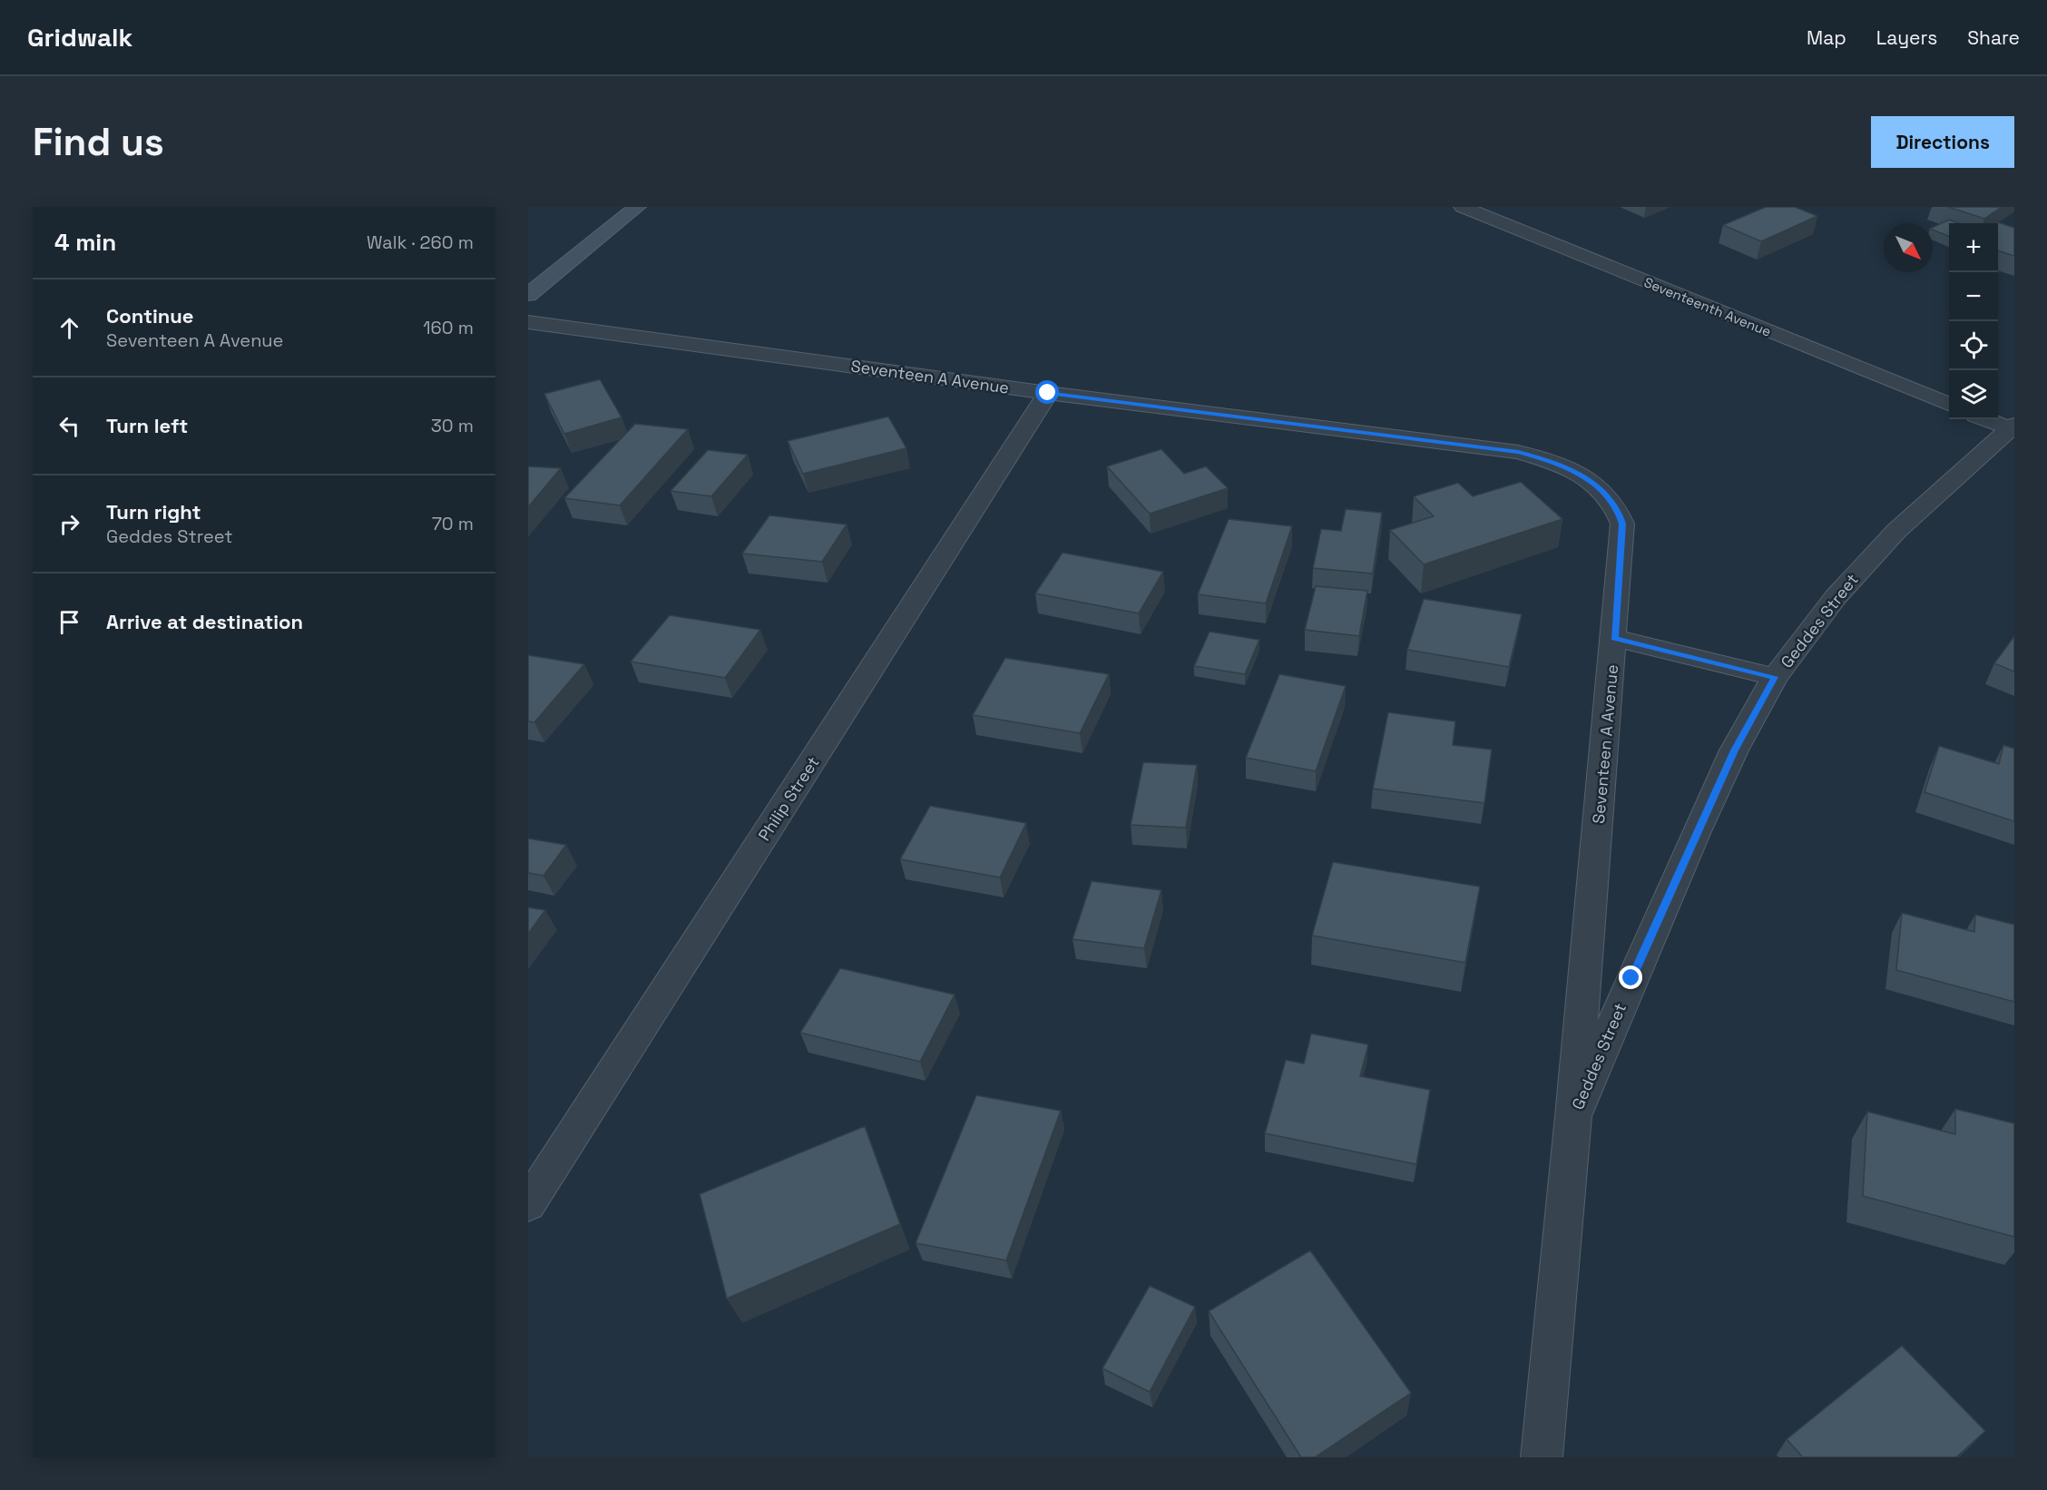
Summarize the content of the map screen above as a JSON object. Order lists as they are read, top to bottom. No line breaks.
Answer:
{"streets":{"street":["Seventeenth Avenue","Seventeen A Avenue","Geddes Street","Philip Street"]},"crossings":[["Seventeen A Avenue","Geddes Street"],["Seventeen A Avenue","Philip Street"]],"north":"bottom right","page":{"header":"Gridwalk","nav":["Map","Layers","Share"],"buttons":"Directions","title":"Find us","heading":["4 min","Walk · 260 m"],"map_buttons":["+","−"],"list":[["Continue","Seventeen A Avenue","160 m"],["Turn left","30 m"],["Turn right","Geddes Street","70 m"],"Arrive at destination"]}}
